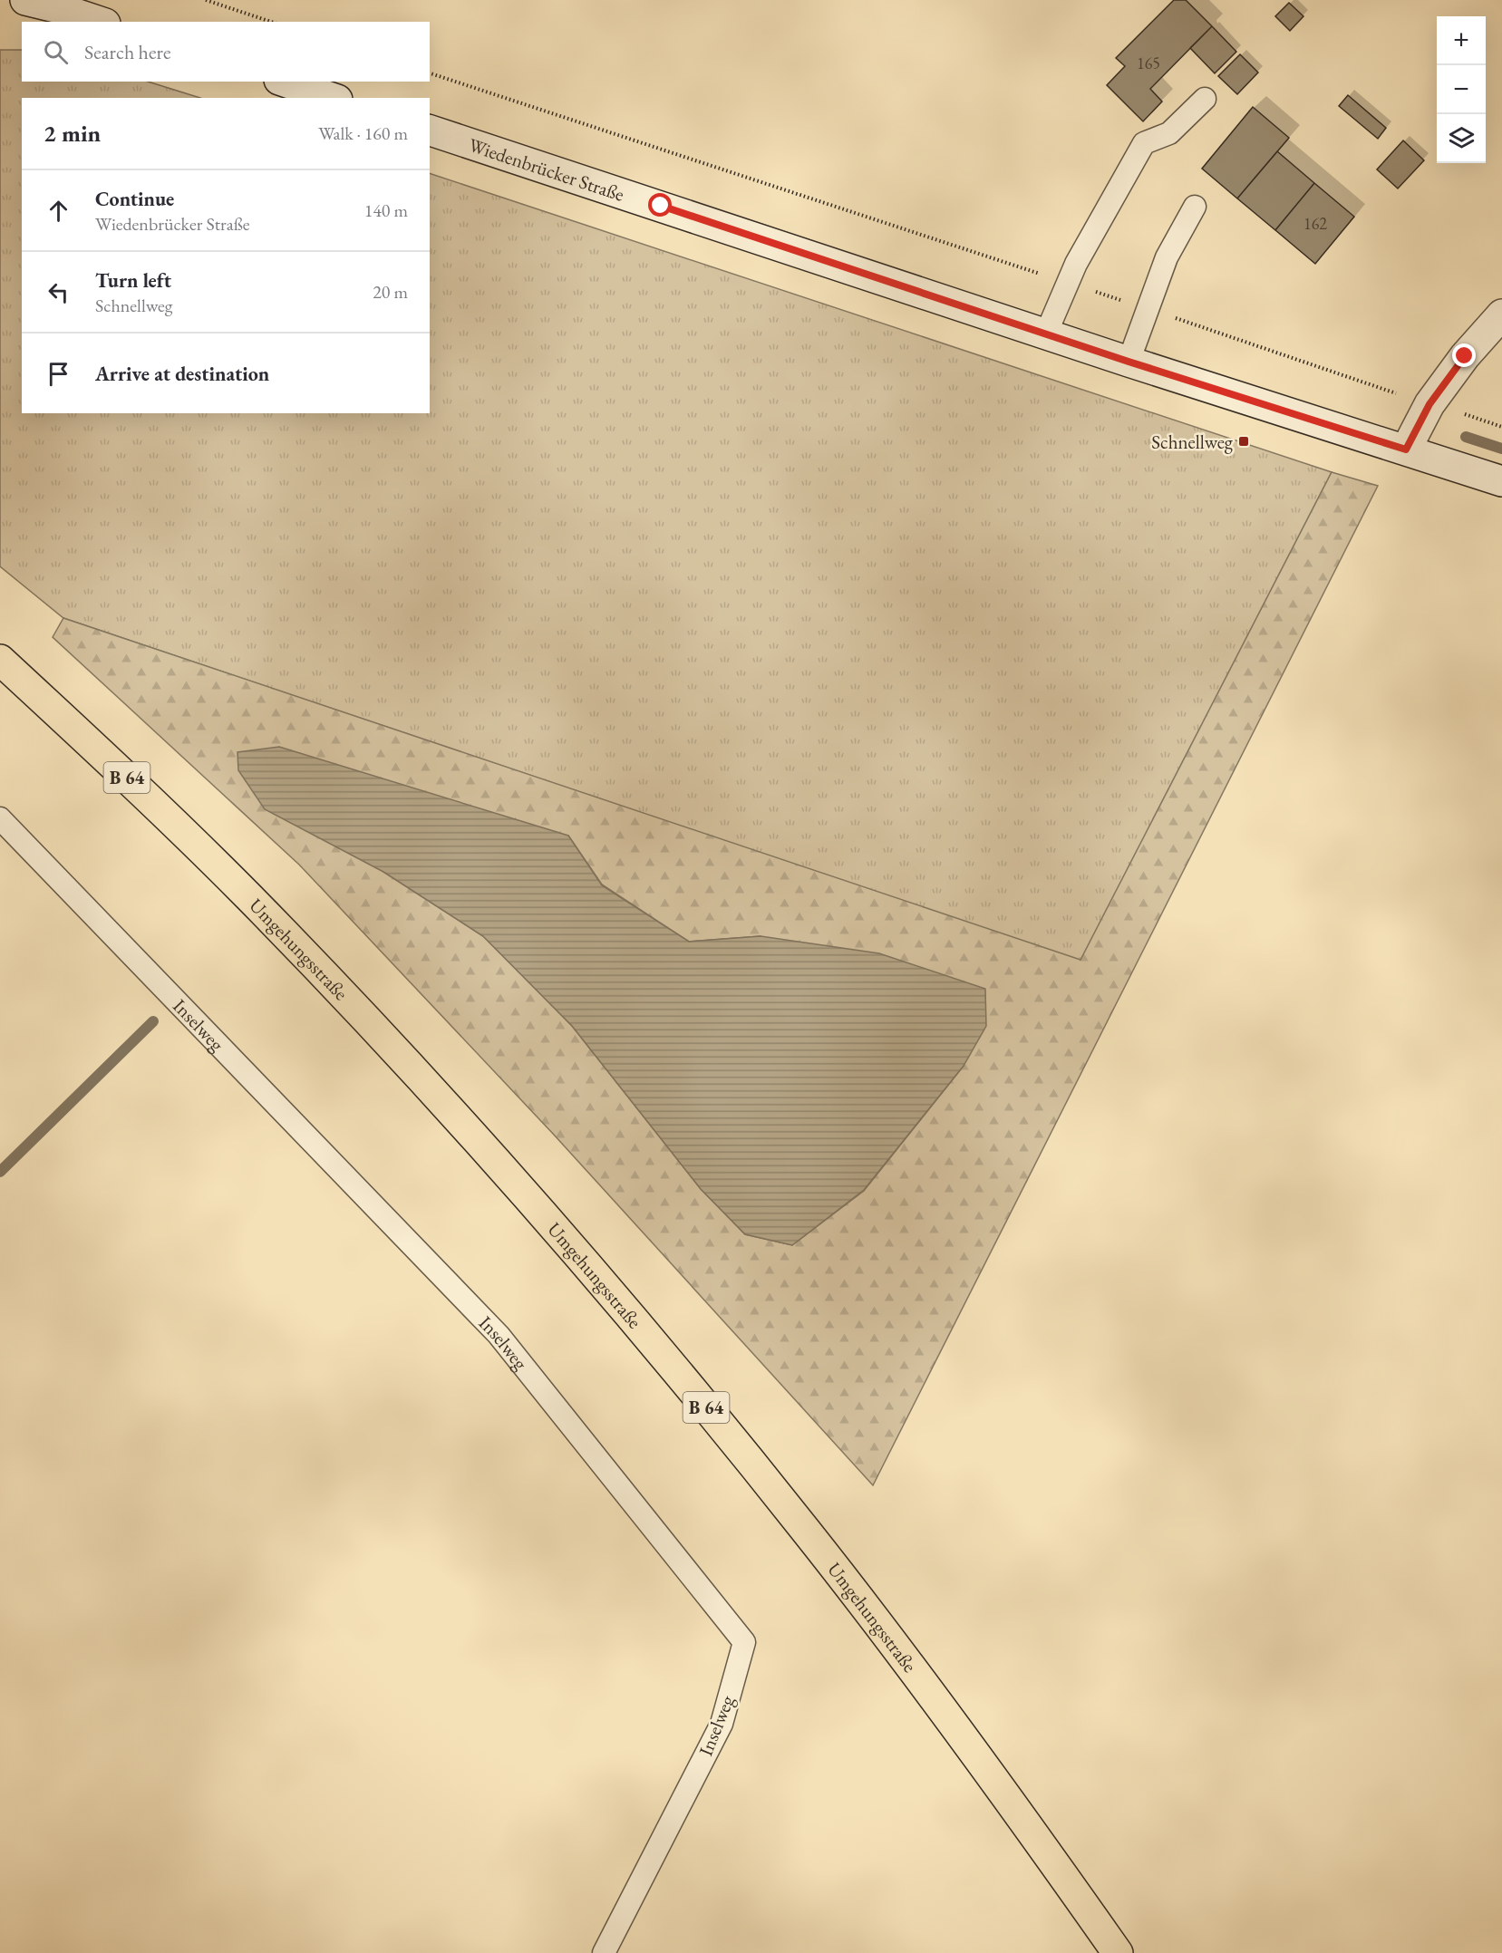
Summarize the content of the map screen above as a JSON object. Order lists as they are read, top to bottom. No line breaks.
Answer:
{"streets":{"main road":["Wiedenbrücker Straße","B 64","Umgehungsstraße"],"lane":["Inselweg"]},"places":{"transit":["Schnellweg"]},"house_numbers":["165","162"],"page":{"map_buttons":["+","−"],"search":"Search here","heading":["2 min","Walk · 160 m"],"list":[["Continue","Wiedenbrücker Straße","140 m"],["Turn left","Schnellweg","20 m"],"Arrive at destination"]}}
